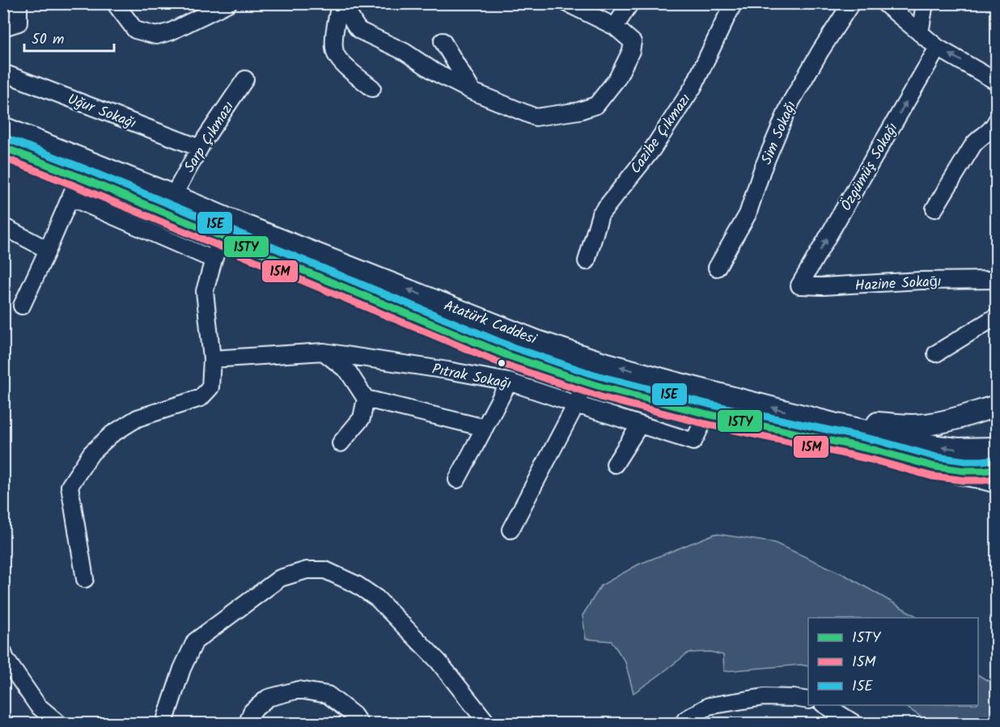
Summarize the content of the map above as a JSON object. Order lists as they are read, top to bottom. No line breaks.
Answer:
{"streets":{"main road":["Atatürk Caddesi"],"street":["Uğur Sokağı","Sim Sokağı","Cazibe Çıkmazı","Sarp Çıkmazı","Özgümüş Sokağı","Hazine Sokaḡı","Pıtrak Sokağı"]},"crossings":[["Uğur Sokağı","Sarp Çıkmazı"],["Sarp Çıkmazı","Atatürk Caddesi"],["Özgümüş Sokağı","Hazine Sokaḡı"],["Atatürk Caddesi","Pıtrak Sokağı"]],"lines":["transit line 15E","transit line 15TY","transit line 15M"],"legend":["15TY","15M","15E"],"scale_bar":"50 m"}
